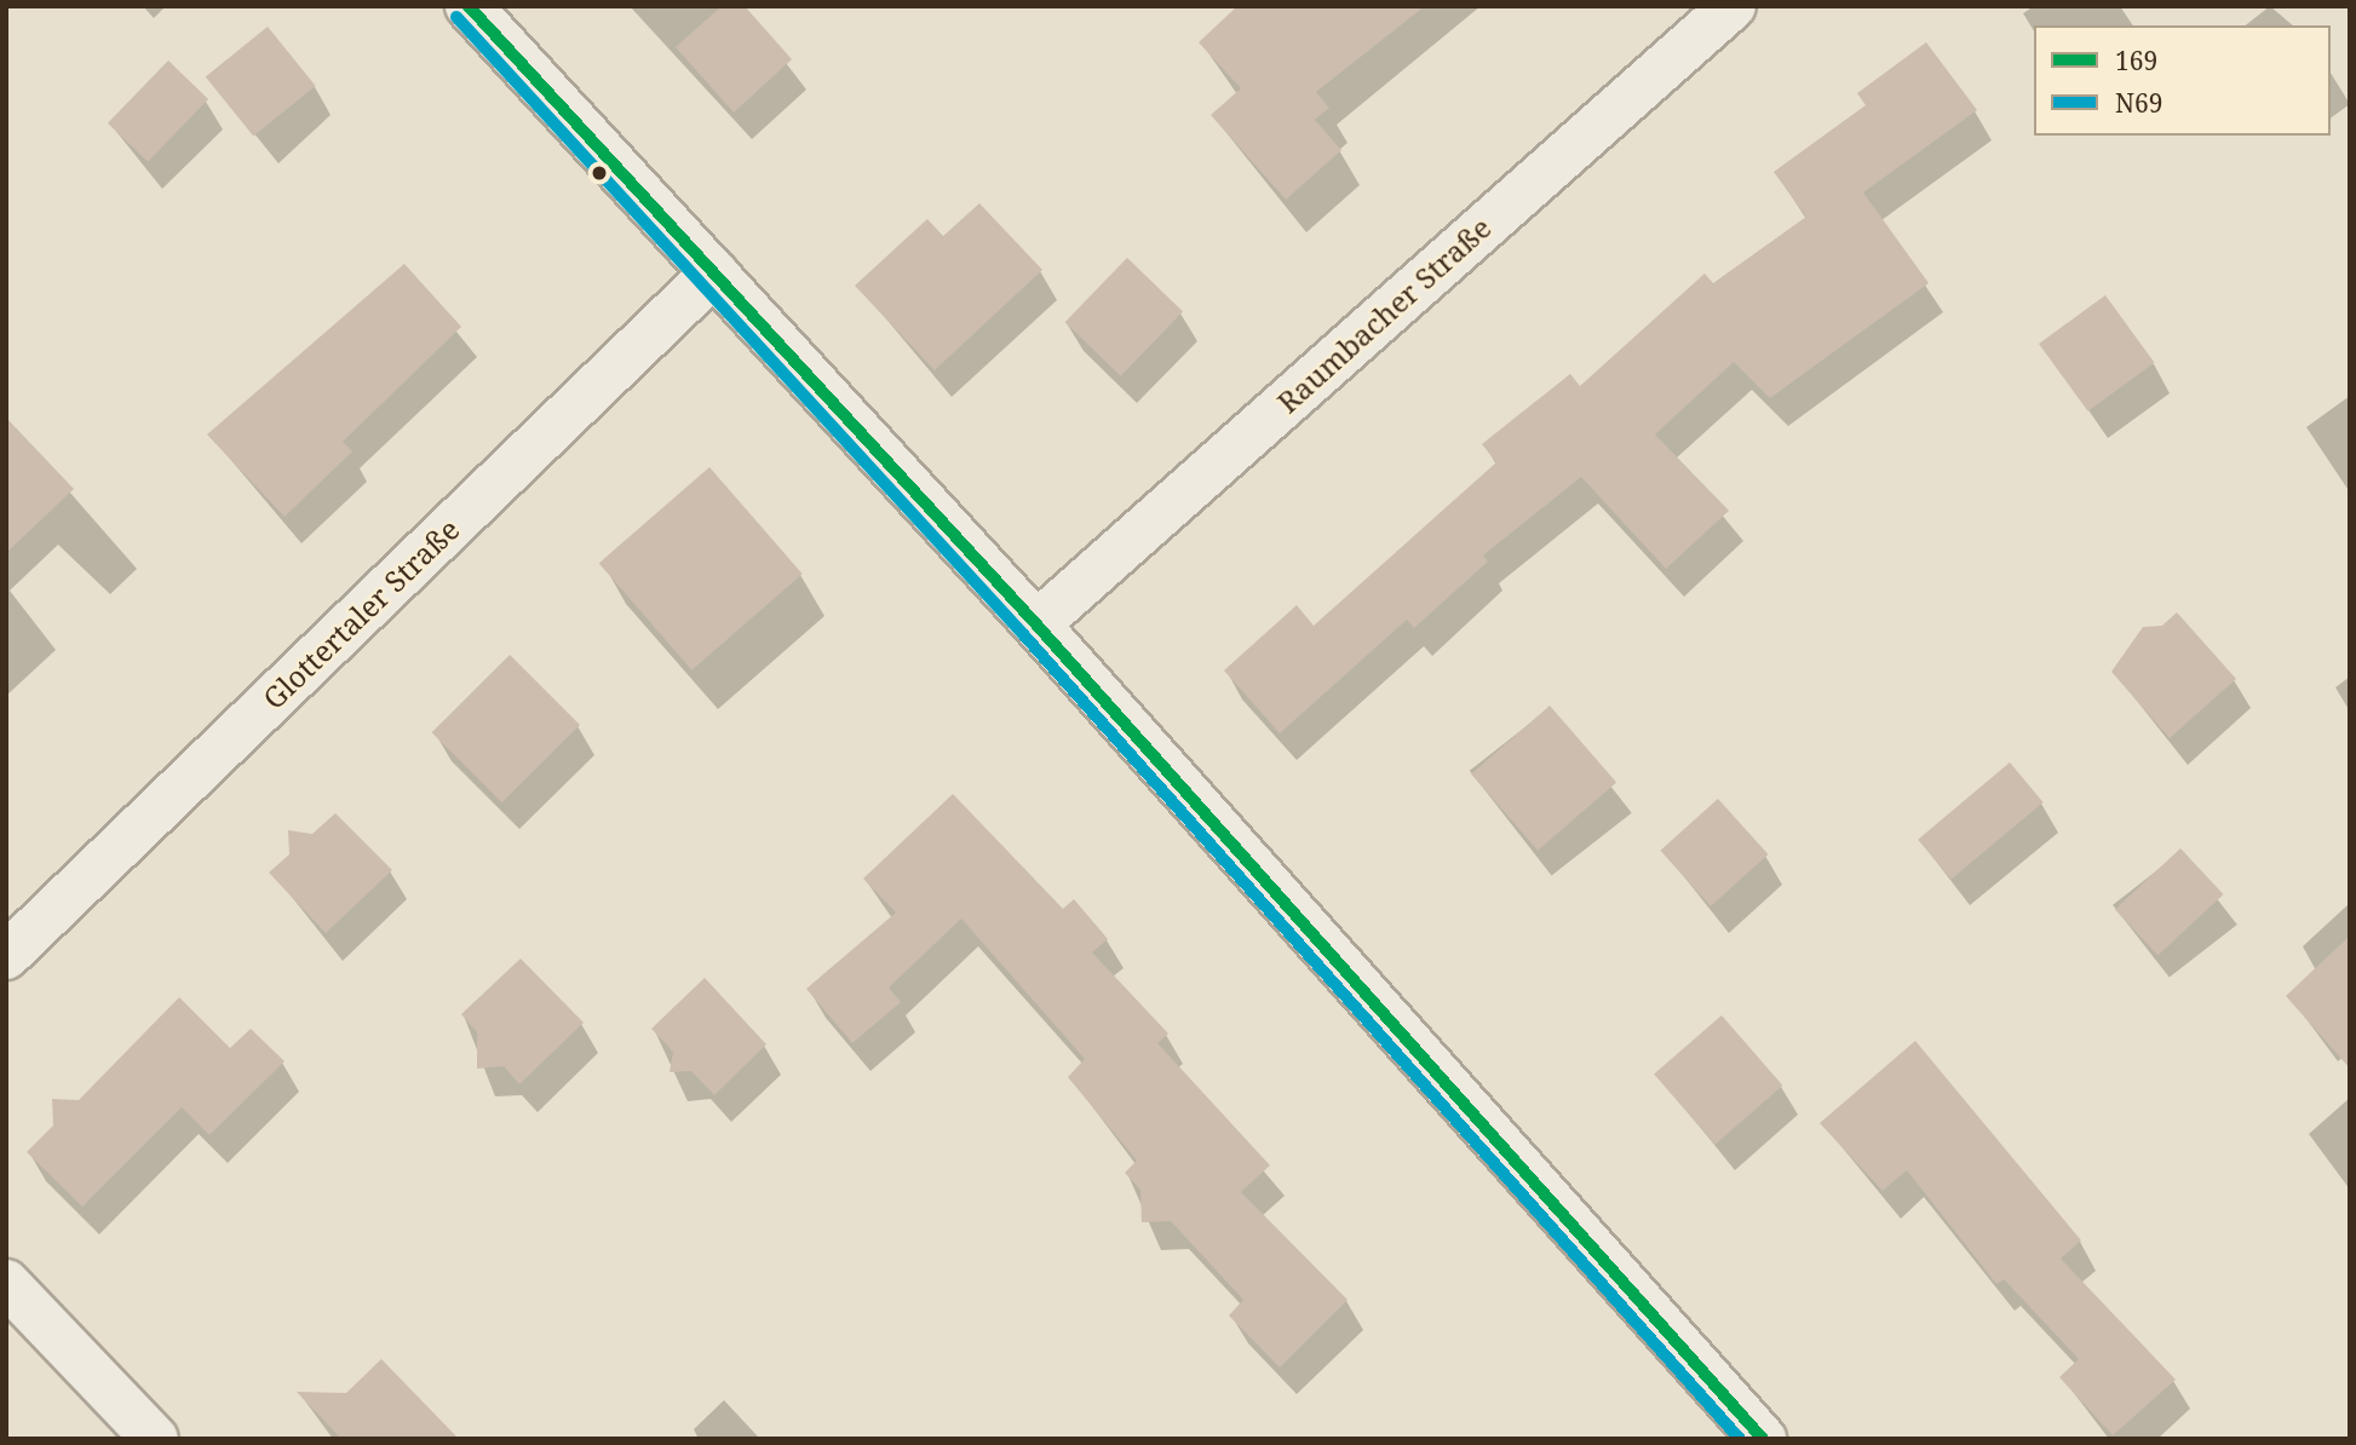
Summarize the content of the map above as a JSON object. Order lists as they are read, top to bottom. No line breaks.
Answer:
{"streets":{"street":["Raumbacher Straße","Glottertaler Straße"]},"lines":["transit line 169","transit line N69"],"legend":["169","N69"]}
